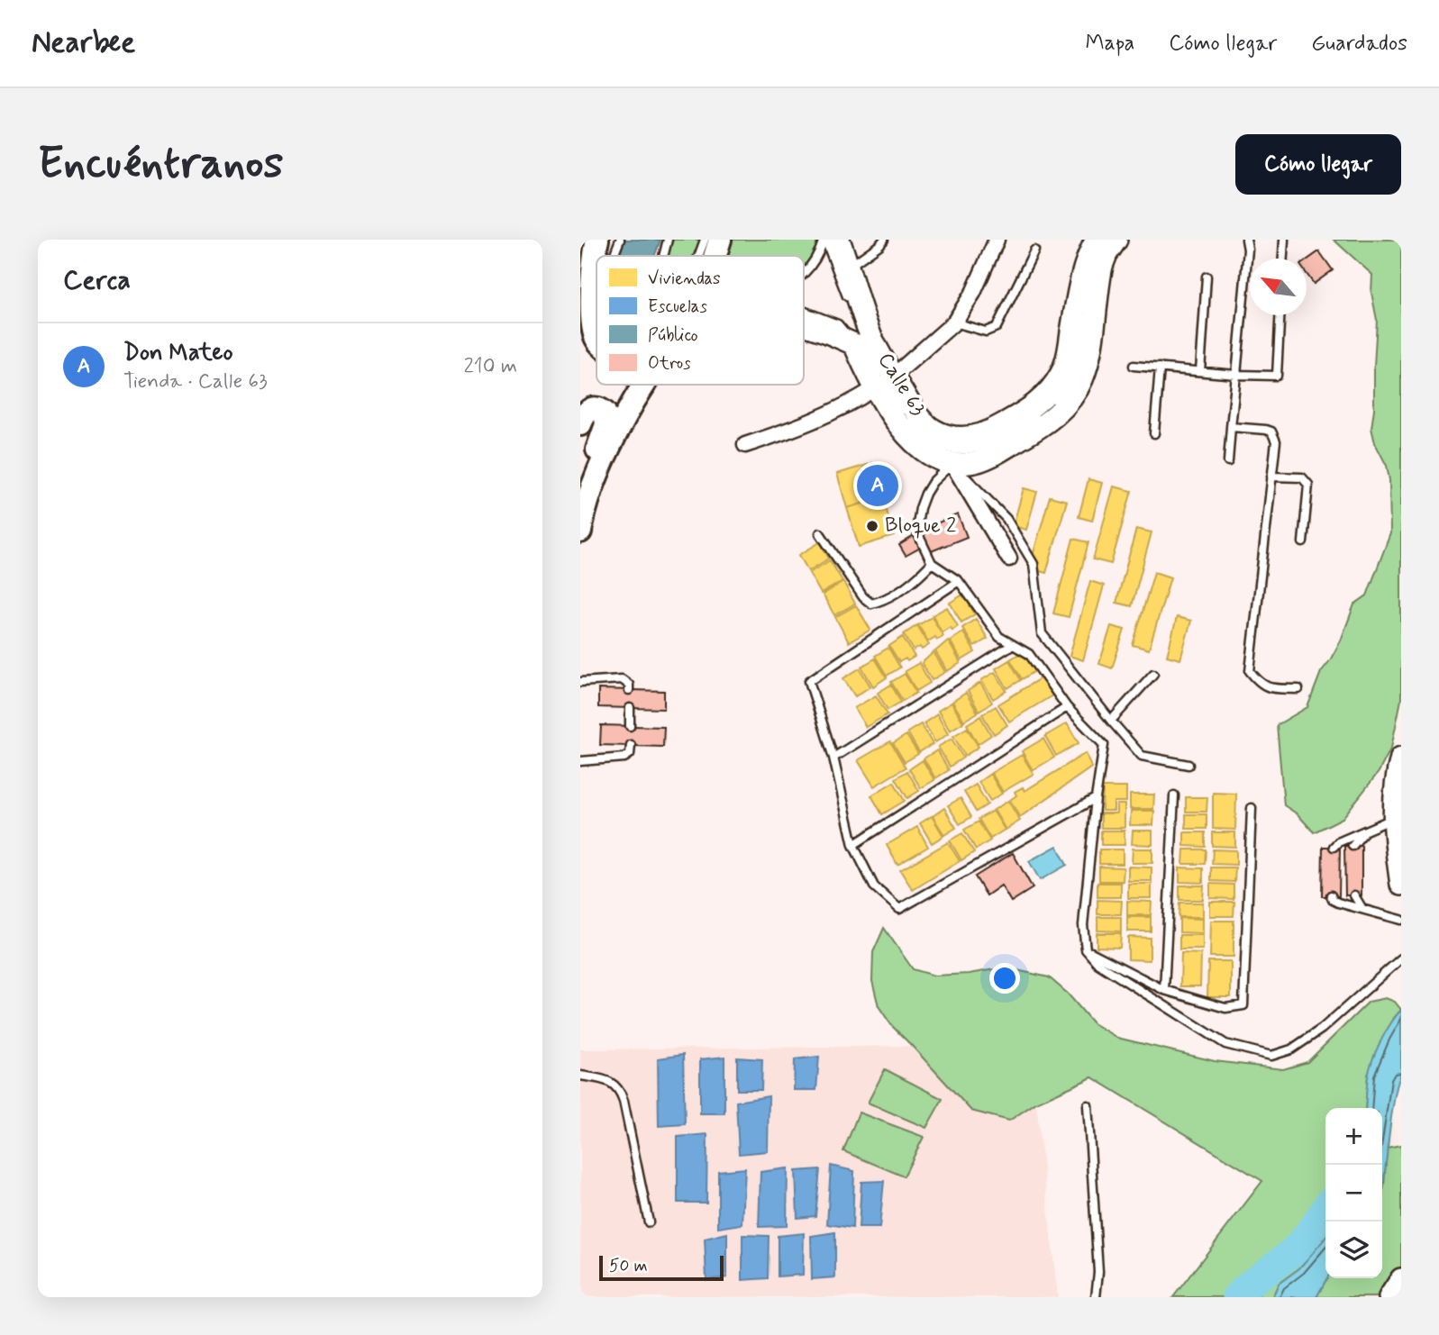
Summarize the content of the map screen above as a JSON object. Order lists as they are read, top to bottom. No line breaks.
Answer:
{"streets":{"street":["Calle 63"]},"places":["Bloque 2"],"legend":["Viviendas","Escuelas","Público","Otros"],"scale_bar":"50 m","north":"top left","page":{"header":"Nearbee","nav":["Mapa","Cómo llegar","Guardados"],"buttons":"Cómo llegar","title":"Encuéntranos","heading":"Cerca","list":[{"mark":"A","name":"Don Mateo","note":"Tienda · Calle 63","value":"210 m"}],"pins":"A","map_buttons":["+","−"],"scale":"50 m"}}
